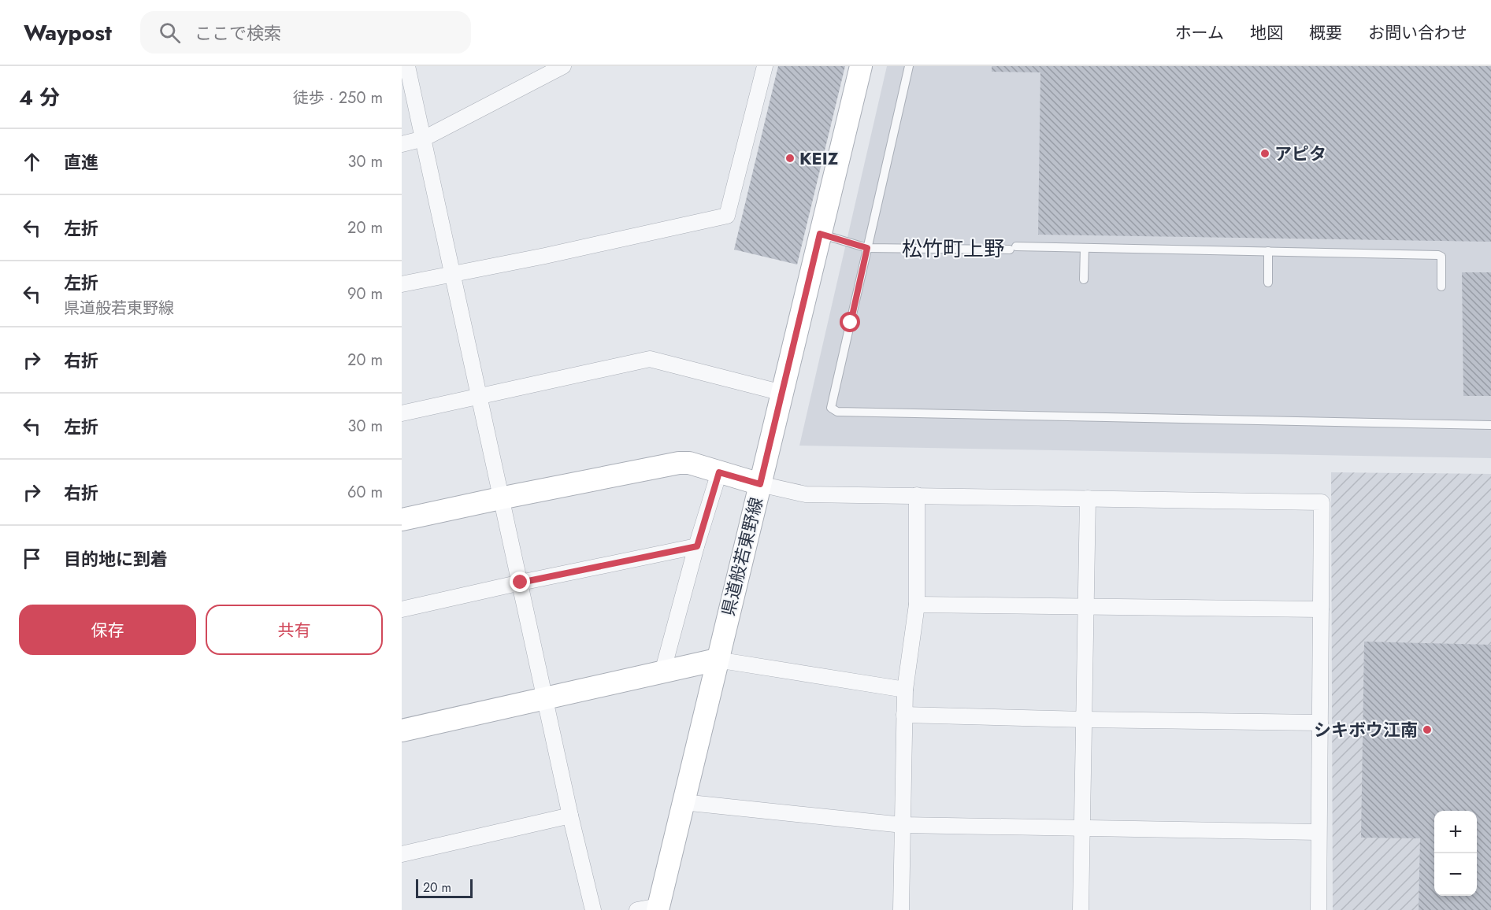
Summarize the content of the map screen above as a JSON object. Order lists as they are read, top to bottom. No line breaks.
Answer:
{"streets":{"main road":["県道般若東野線"]},"districts":["松竹町上野"],"places":["アピタ","KEIZ","シキボウ江南"],"scale_bar":"20 m","page":{"header":"Waypost","search":"ここで検索","nav":["ホーム","地図","概要","お問い合わせ"],"heading":["4 分","徒歩 · 250 m"],"list":[["直進","30 m"],["左折","20 m"],["左折","県道般若東野線","90 m"],["右折","20 m"],["左折","30 m"],["右折","60 m"],"目的地に到着"],"buttons":["保存","共有"],"map_buttons":["+","−"],"scale":"20 m"}}
